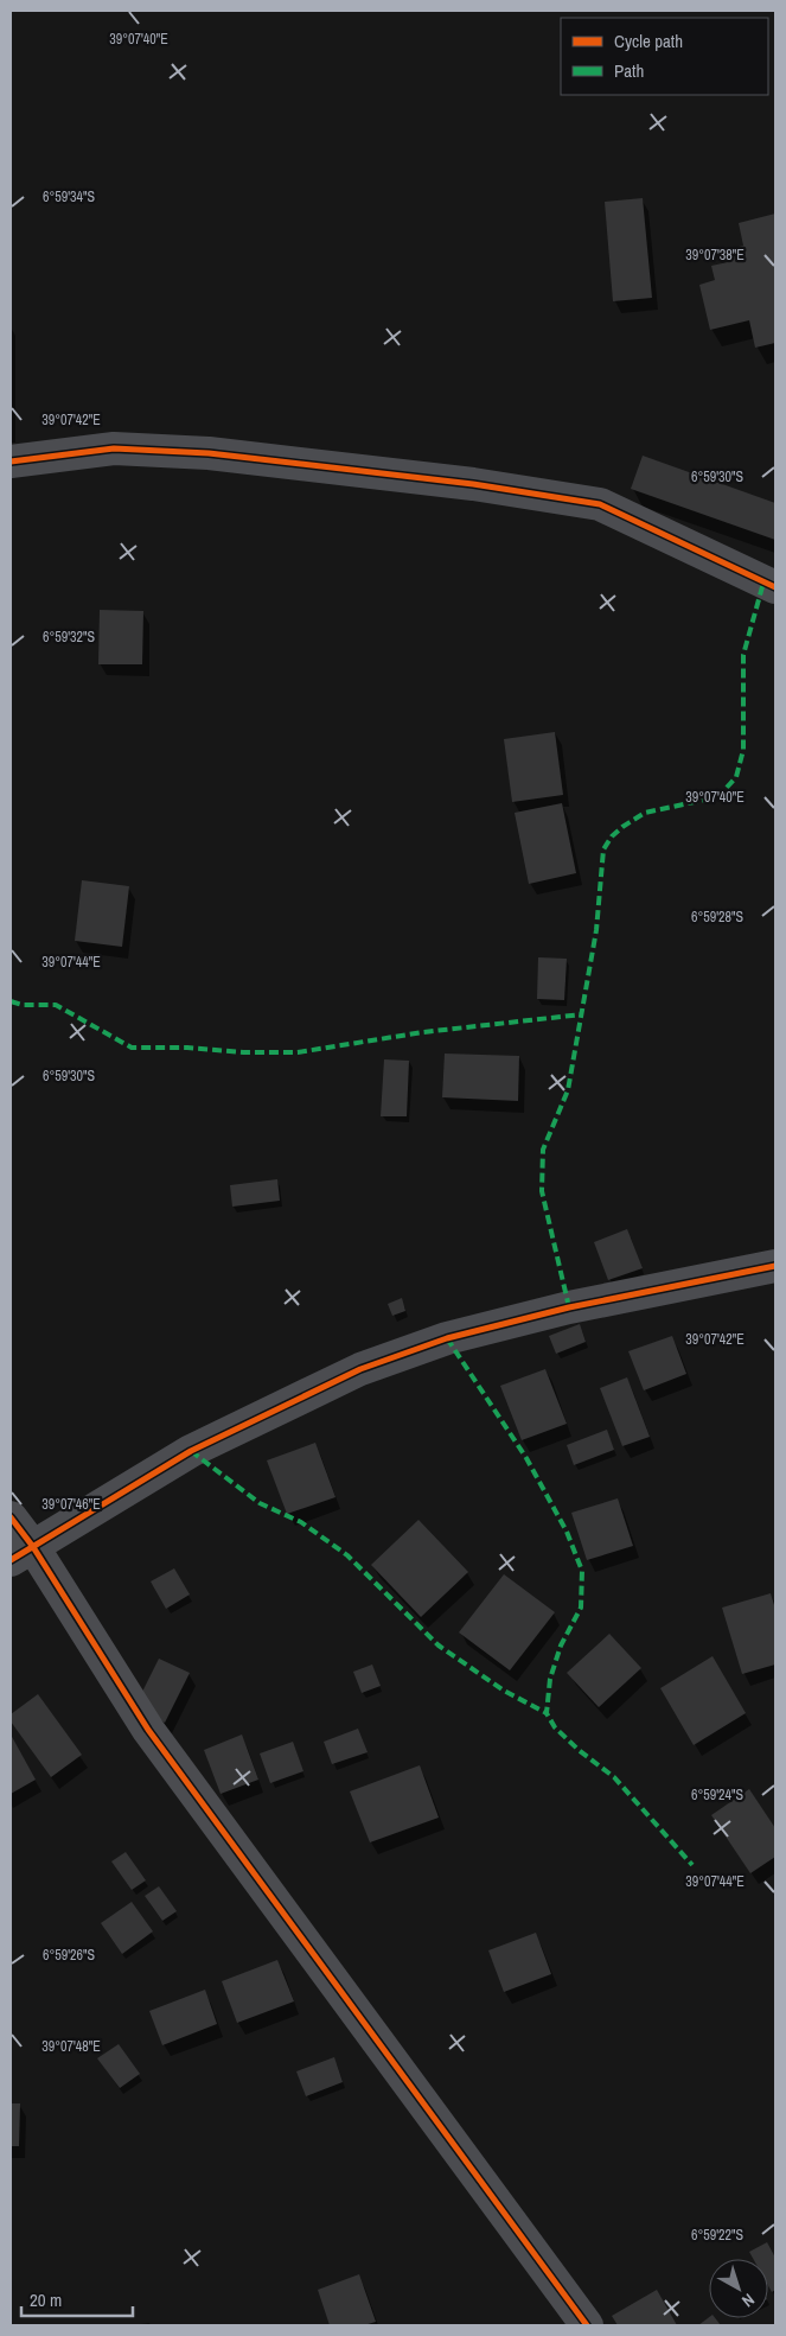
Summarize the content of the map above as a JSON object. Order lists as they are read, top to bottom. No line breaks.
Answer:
{"legend":["Cycle path","Path"],"scale_bar":"20 m","north":"bottom right","coordinates":["39°07'40\"E","6°59'34\"S","39°07'38\"E","39°07'42\"E","6°59'30\"S","6°59'32\"S","6°59'28\"S","39°07'44\"E","39°07'46\"E","6°59'24\"S","6°59'26\"S","39°07'48\"E","6°59'22\"S"]}
